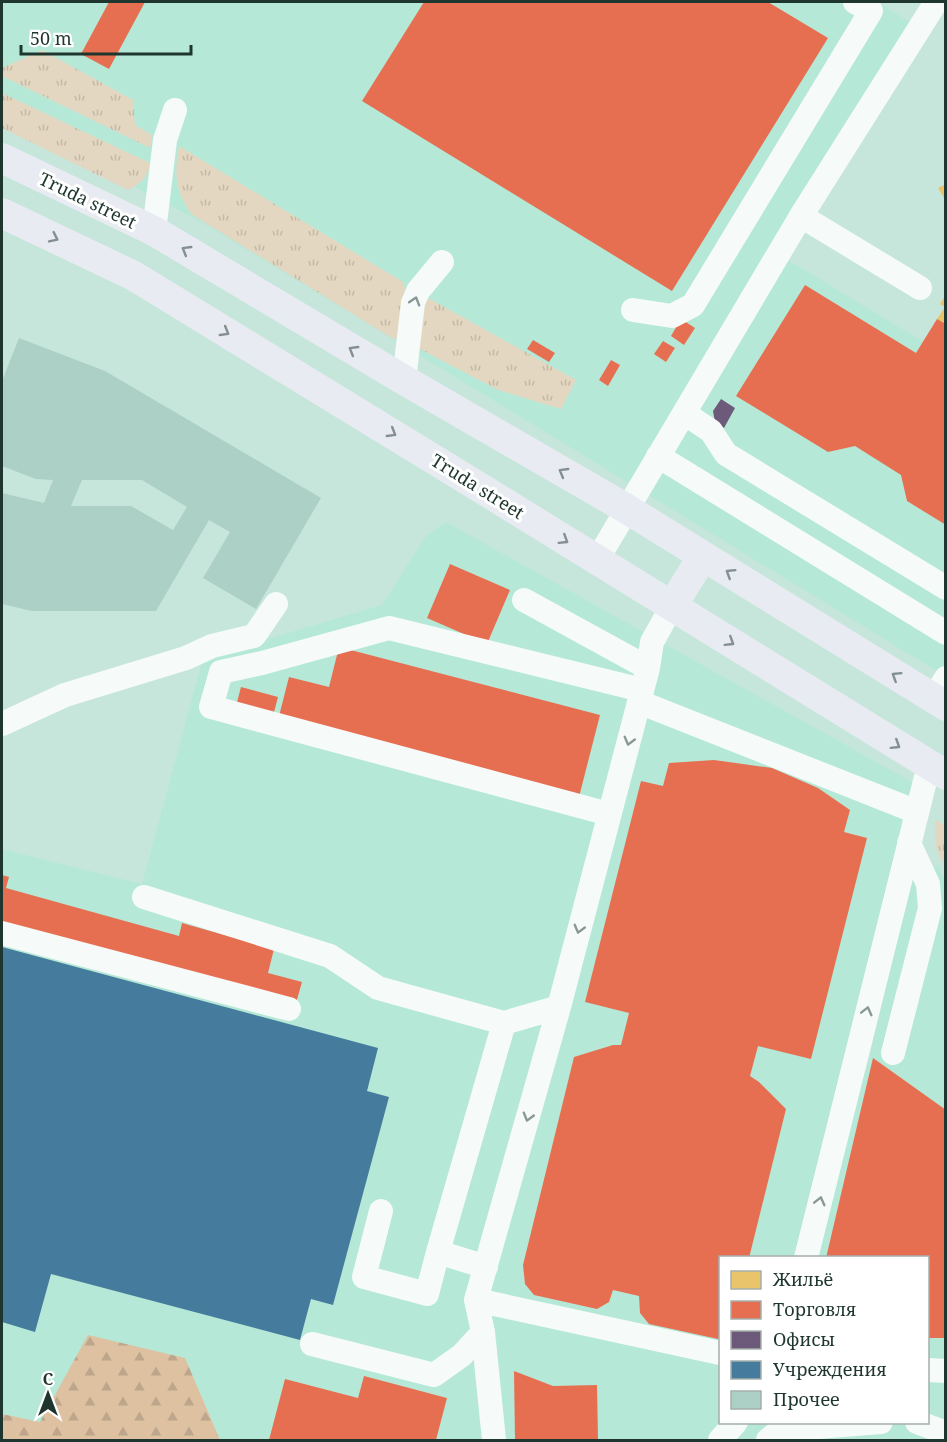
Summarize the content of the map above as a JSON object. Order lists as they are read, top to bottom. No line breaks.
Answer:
{"streets":{"main road":["Truda street"]},"legend":["Жильё","Торговля","Офисы","Учреждения","Прочее"],"scale_bar":"50 m","north":"top"}
